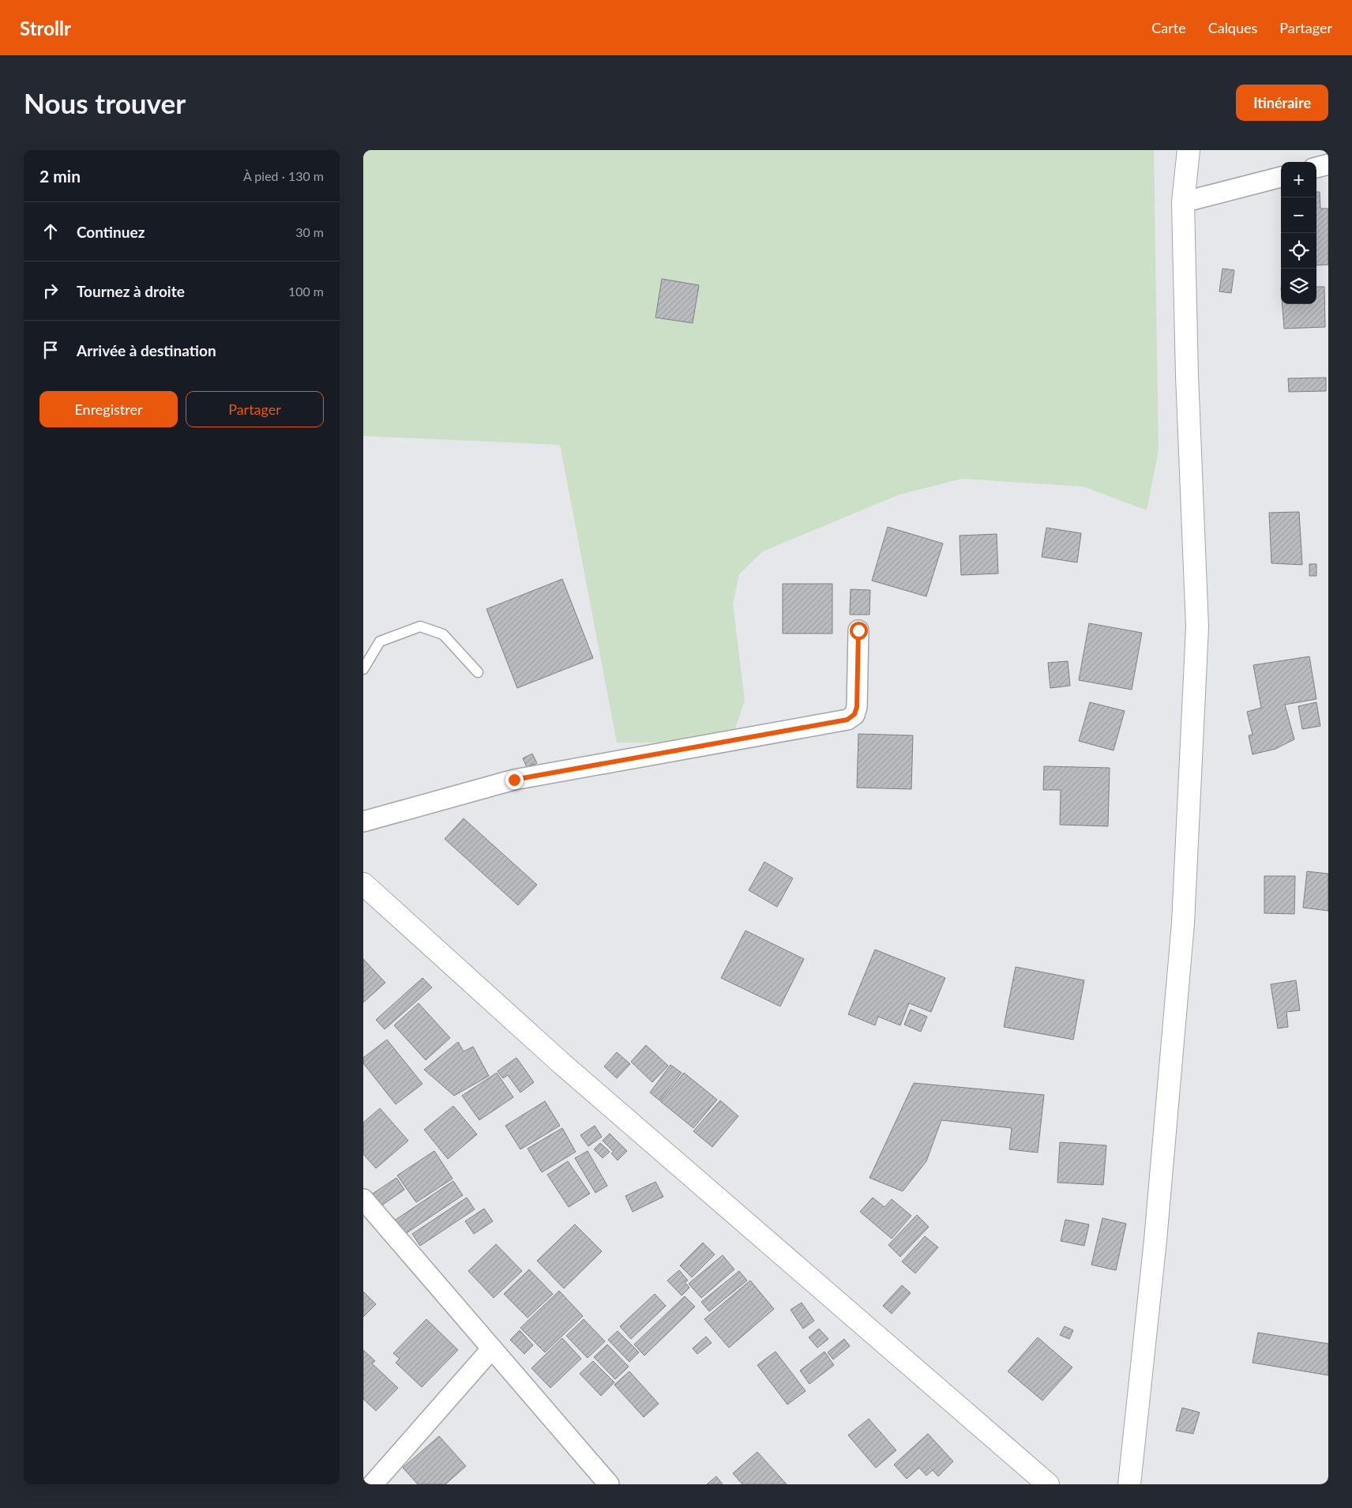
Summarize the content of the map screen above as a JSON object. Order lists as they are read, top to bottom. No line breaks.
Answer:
{"page":{"header":"Strollr","nav":["Carte","Calques","Partager"],"buttons":["Itinéraire",["Enregistrer","Partager"]],"title":"Nous trouver","heading":["2 min","À pied · 130 m"],"map_buttons":["+","−"],"list":[["Continuez","30 m"],["Tournez à droite","100 m"],"Arrivée à destination"]}}
